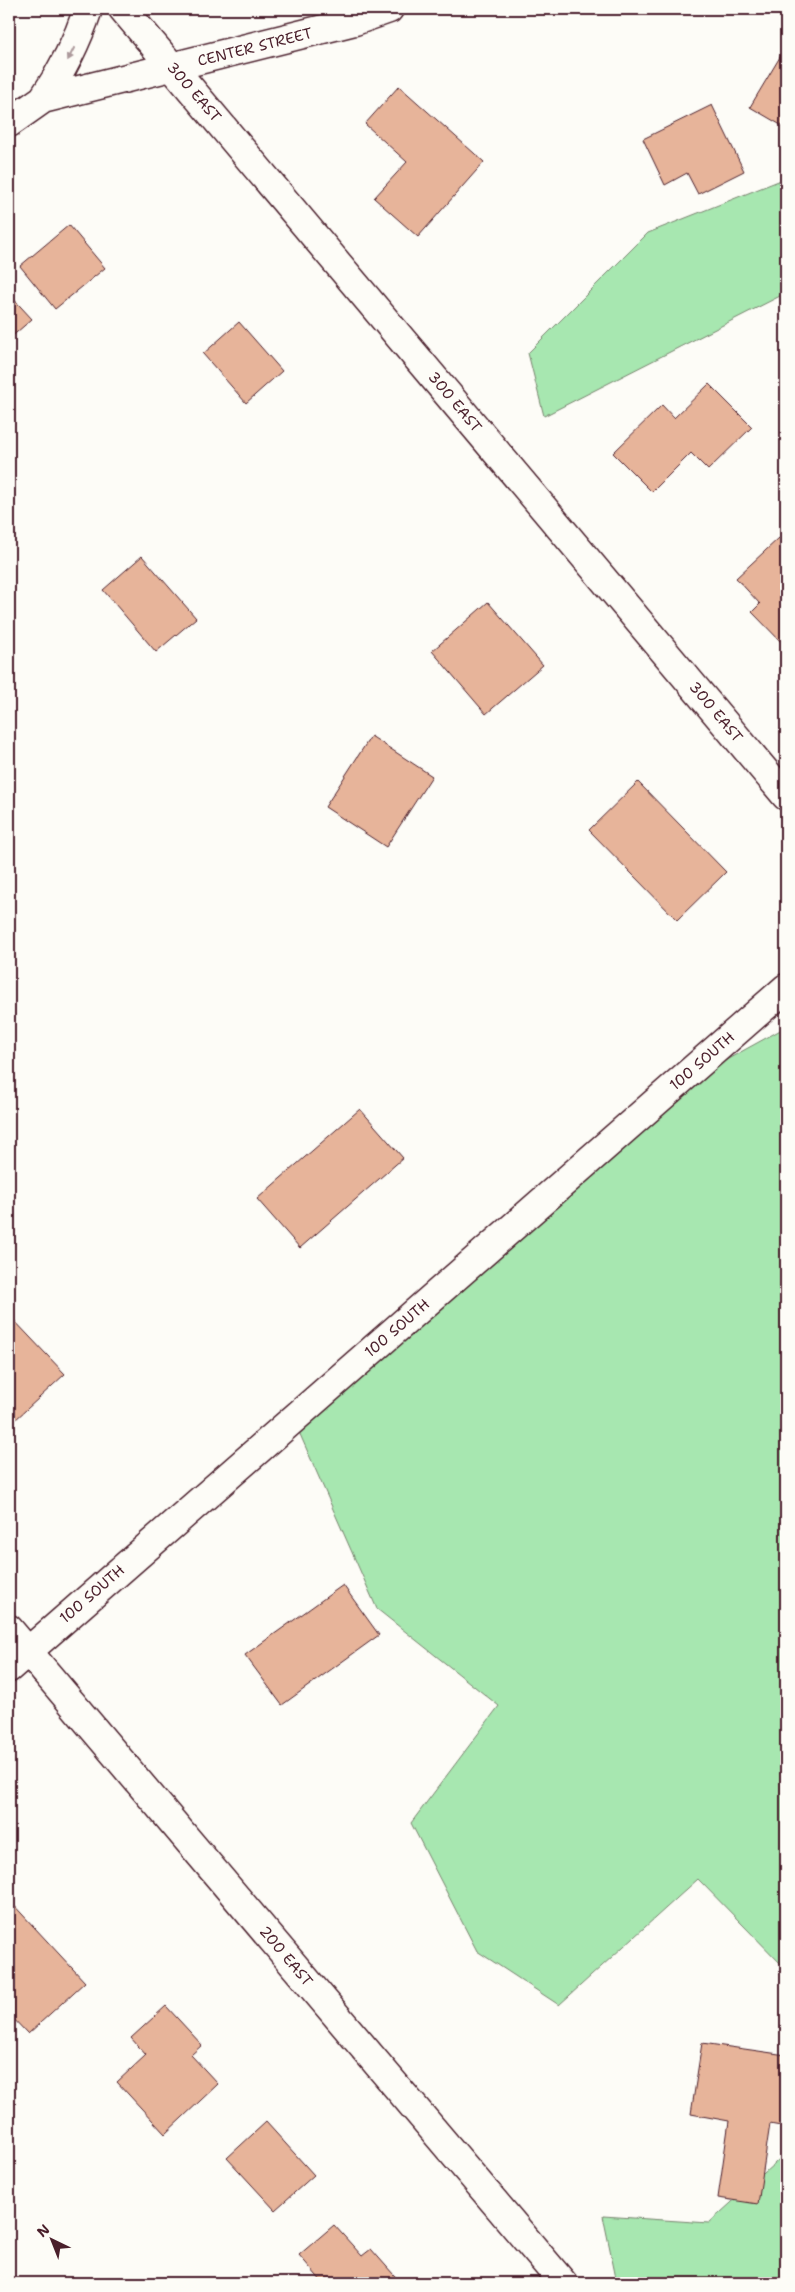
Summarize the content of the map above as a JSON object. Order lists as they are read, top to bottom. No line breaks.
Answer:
{"streets":{"street":["CENTER STREET","300 EAST","100 SOUTH","200 EAST"]},"crossings":[["CENTER STREET","300 EAST"],["100 SOUTH","200 EAST"]],"north":"top left"}
